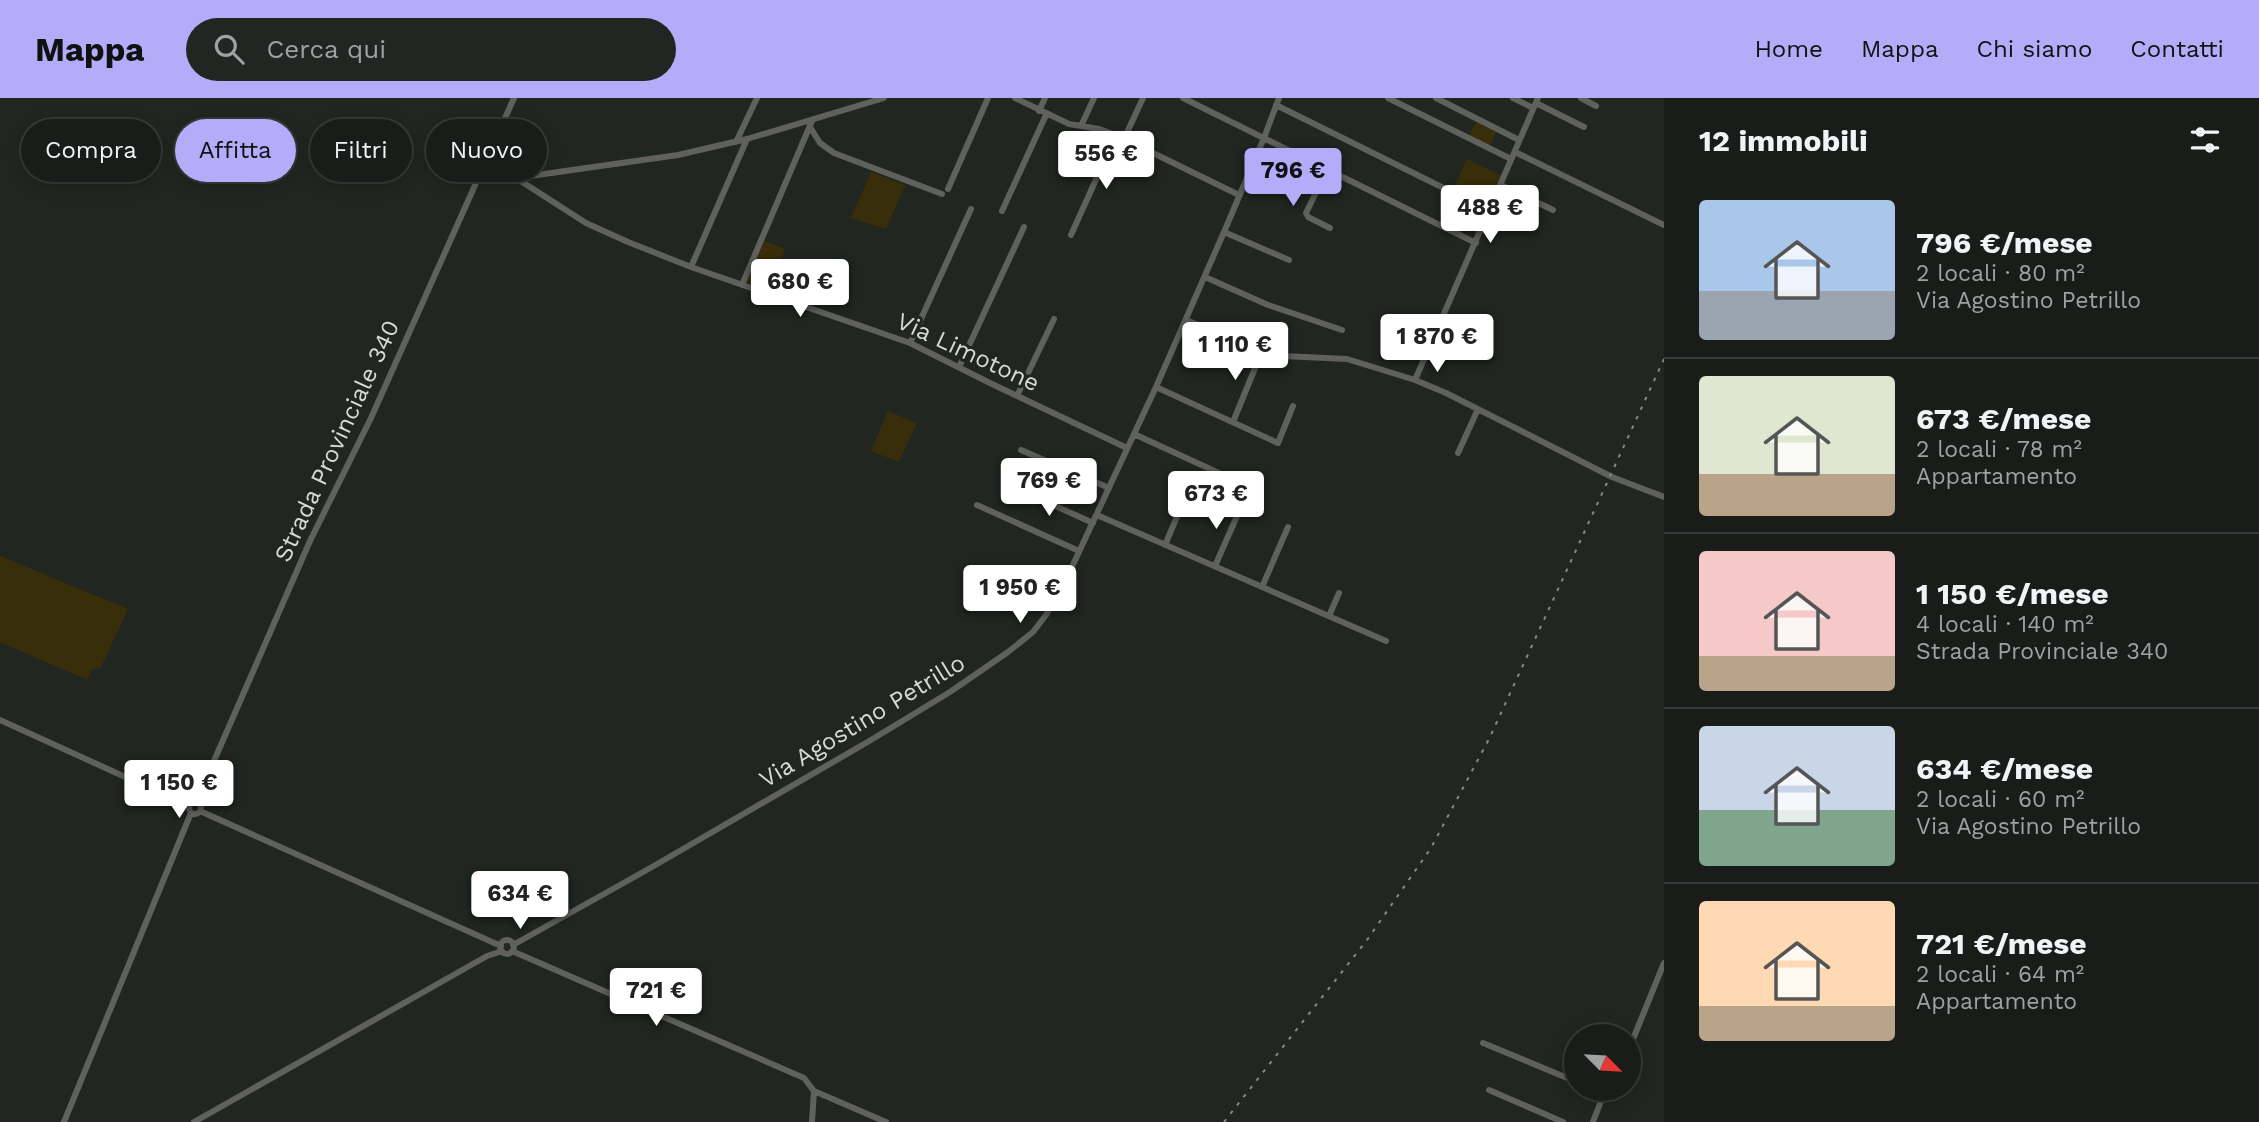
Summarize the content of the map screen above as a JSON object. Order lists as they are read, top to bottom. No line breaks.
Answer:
{"streets":{"street":["Via Limotone","Strada Provinciale 340","Via Agostino Petrillo"]},"crossings":[["Via Limotone","Via Agostino Petrillo"]],"north":"bottom right","page":{"header":"Mappa","search":"Cerca qui","nav":["Home","Mappa","Chi siamo","Contatti"],"heading":"12 immobili","chip":["Compra","Affitta","Filtri","Nuovo"],"price":["556 €","796 €","488 €","680 €","1 870 €","1 110 €","769 €","673 €","1 950 €","1 150 €","634 €","721 €"],"list":[{"name":"796 €/mese","note":"2 locali · 80 m² · Via Agostino Petrillo"},{"name":"673 €/mese","note":"2 locali · 78 m² · Appartamento"},{"name":"1 150 €/mese","note":"4 locali · 140 m² · Strada Provinciale 340"},{"name":"634 €/mese","note":"2 locali · 60 m² · Via Agostino Petrillo"},{"name":"721 €/mese","note":"2 locali · 64 m² · Appartamento"}]}}
